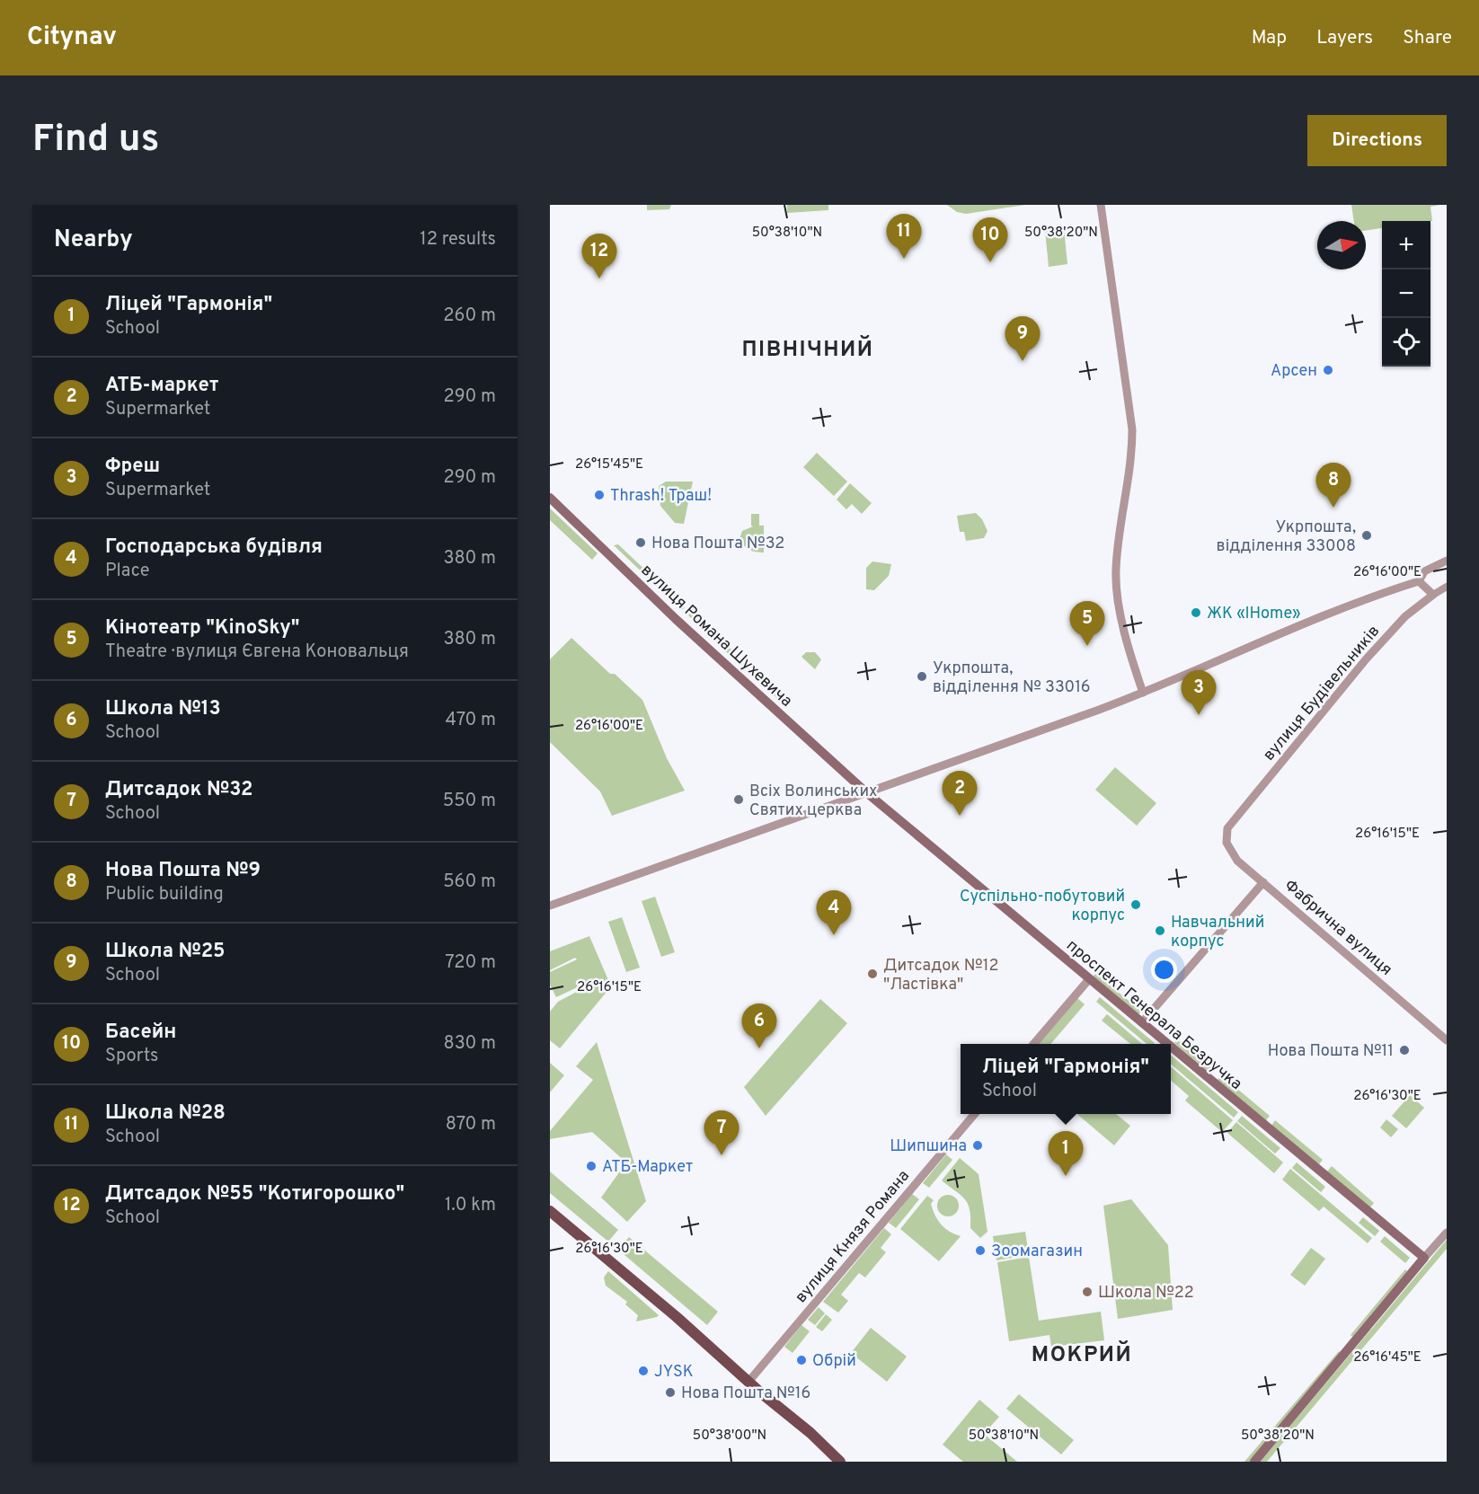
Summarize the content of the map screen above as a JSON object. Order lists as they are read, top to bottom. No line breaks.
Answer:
{"streets":{"main road":["вулиця Романа Шухевича","проспект Генерала Безручка"],"street":["вулиця Будівельників","Фабрична вулиця","вулиця Князя Романа"]},"crossings":[["вулиця Романа Шухевича","проспект Генерала Безручка"],["вулиця Будівельників","Фабрична вулиця"]],"districts":["ПІВНІЧНИЙ","МОКРИЙ"],"places":["Арсен","Thrash! Траш!","Укрпошта, відділення 33008","Нова Пошта №32","ЖК «IHome»","Укрпошта, відділення № 33016","Всіх Волинських Святих церква","Суспільно-побутовий корпус","Навчальний корпус","Дитсадок №12 \"Ластівка\"","Нова Пошта №11","Шипшина","АТБ-Маркет","Зоомагазин","Школа №22","Обрій","JYSK","Нова Пошта №16"],"north":"right","page":{"header":"Citynav","nav":["Map","Layers","Share"],"buttons":"Directions","title":"Find us","heading":["Nearby","12 results"],"pins":["11","10","12","9","8","5","3","2","4","6","7","1"],"map_buttons":["+","−"],"list":[{"mark":"1","name":"Ліцей \"Гармонія\"","note":"School","value":"260 m"},{"mark":"2","name":"АТБ-маркет","note":"Supermarket","value":"290 m"},{"mark":"3","name":"Фреш","note":"Supermarket","value":"290 m"},{"mark":"4","name":"Господарська будівля","note":"Place","value":"380 m"},{"mark":"5","name":"Кінотеатр \"KinoSky\"","note":"Theatre · вулиця Євгена Коновальця","value":"380 m"},{"mark":"6","name":"Школа №13","note":"School","value":"470 m"},{"mark":"7","name":"Дитсадок №32","note":"School","value":"550 m"},{"mark":"8","name":"Нова Пошта №9","note":"Public building","value":"560 m"},{"mark":"9","name":"Школа №25","note":"School","value":"720 m"},{"mark":"10","name":"Басейн","note":"Sports","value":"830 m"},{"mark":"11","name":"Школа №28","note":"School","value":"870 m"},{"mark":"12","name":"Дитсадок №55 \"Котигорошко\"","note":"School","value":"1.0 km"}],"popup":["Ліцей \"Гармонія\"","School"]},"coordinates":["50°38'10\"N","50°38'20\"N","26°15'45\"E","26°16'00\"E","26°16'15\"E","26°16'30\"E","26°16'45\"E","50°38'00\"N"]}
